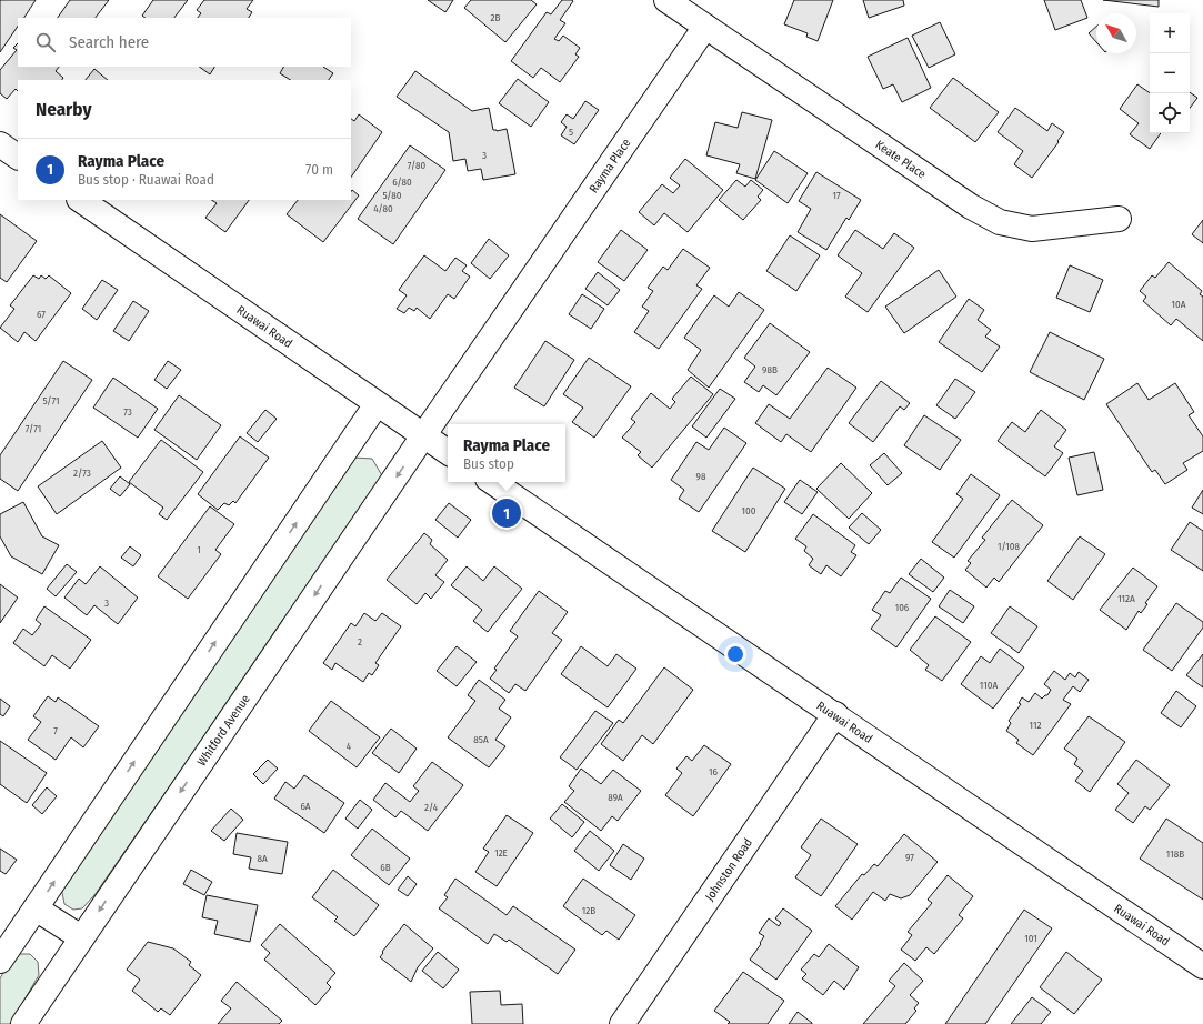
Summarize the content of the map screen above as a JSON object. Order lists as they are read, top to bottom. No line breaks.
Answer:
{"streets":{"street":["Keate Place","Rayma Place","Ruawai Road","Whitford Avenue","Johnston Road"]},"crossings":[["Keate Place","Rayma Place"],["Rayma Place","Ruawai Road"],["Rayma Place","Whitford Avenue"],["Ruawai Road","Whitford Avenue"],["Ruawai Road","Johnston Road"]],"house_numbers":["2B","5","3","7/80","6/80","5/80","17","4/80","10A","67","98B","5/71","73","7/71","2/73","98","100","1/108","1","112A","3","106","2","110A","112","7","85A","4","16","89A","6A","2/4","12E","118B","97","8A","6B","12B","101"],"north":"top left","page":{"map_buttons":["+","−"],"search":"Search here","heading":"Nearby","list":[{"mark":"1","name":"Rayma Place","note":"Bus stop · Ruawai Road","value":"70 m"}],"popup":["Rayma Place","Bus stop"],"pins":"1"}}
